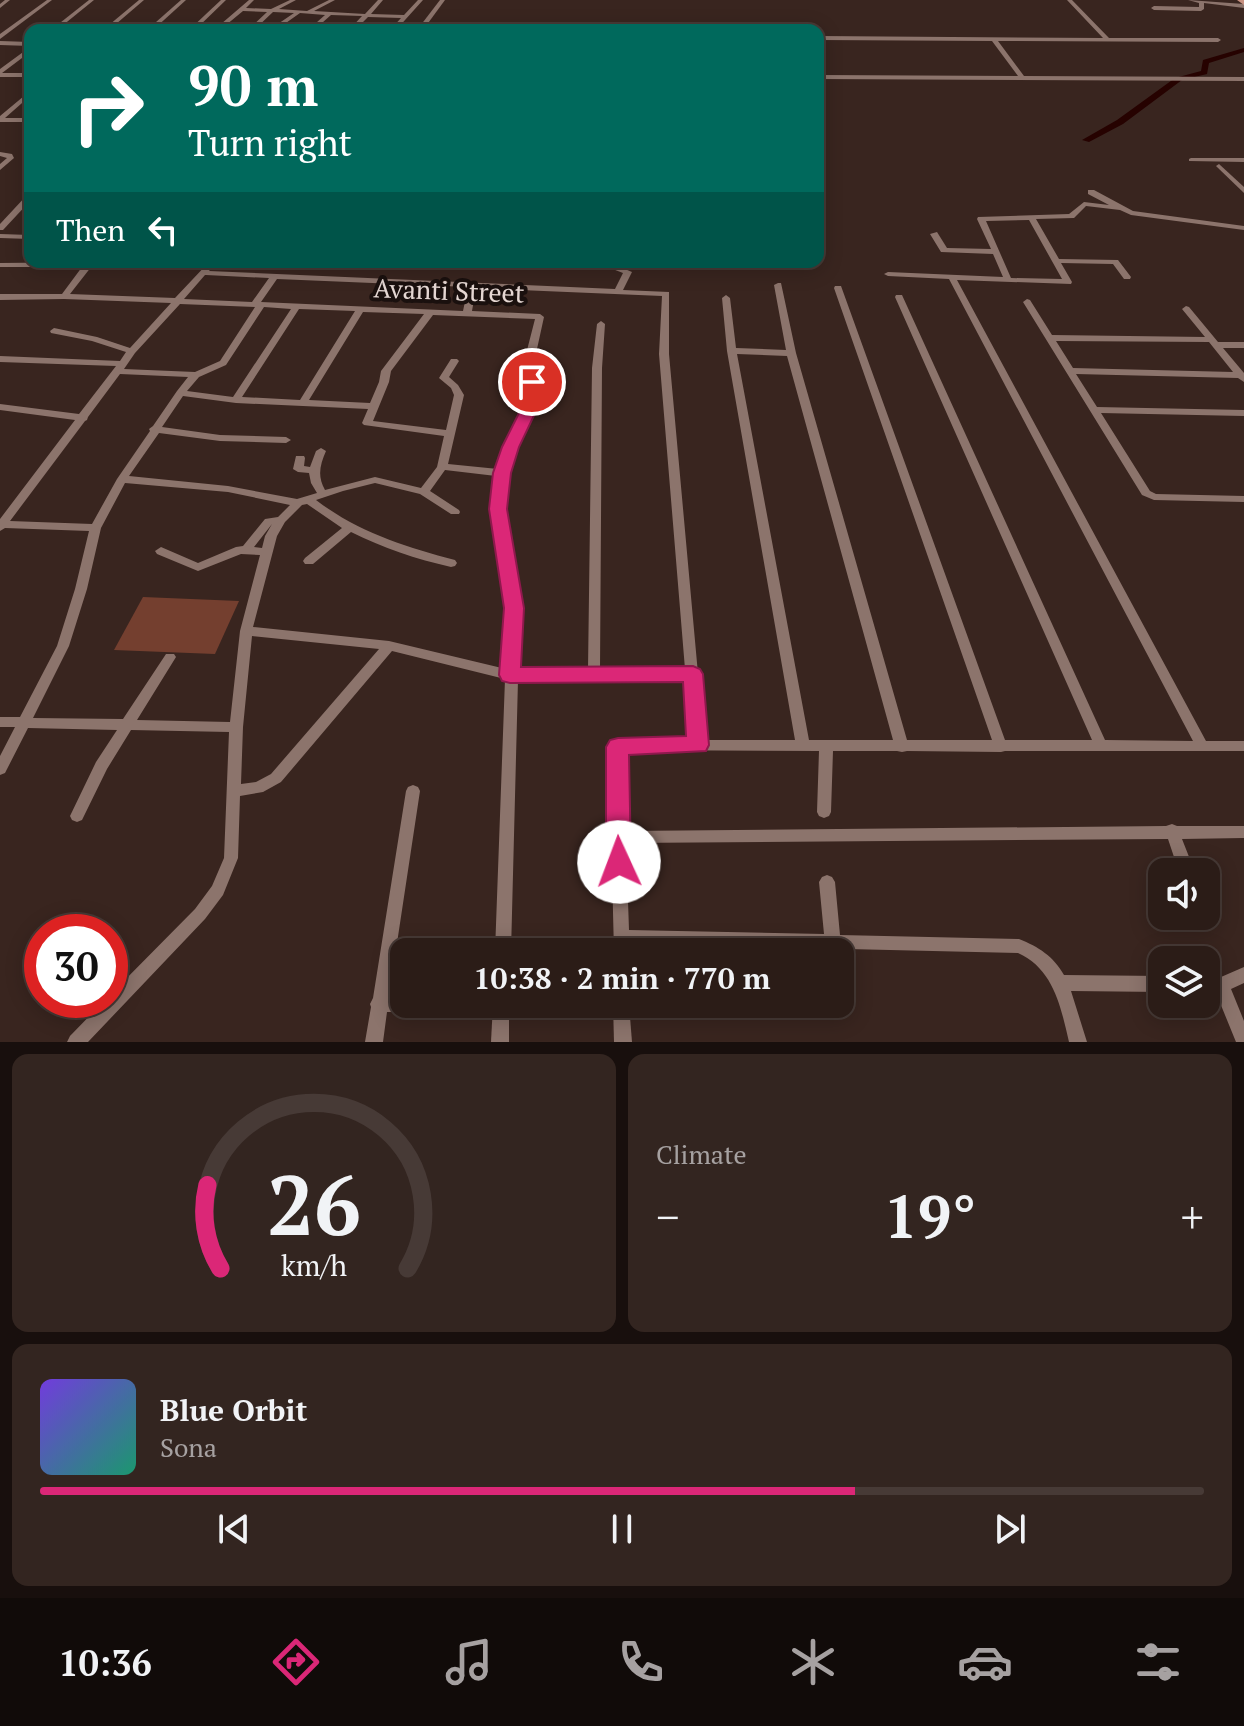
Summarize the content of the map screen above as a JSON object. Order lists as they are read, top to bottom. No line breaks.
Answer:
{"streets":{"street":["Avanti Street"]},"page":{"turn":["90 m","Turn right"],"then":"Then","limit":"30","trip":"10:38 · 2 min · 770 m","tile":"Climate","heat":["−","19°","+"],"song":["Blue Orbit","Sona"],"tabs":"10:36","gauge":["26","km/h"]}}
